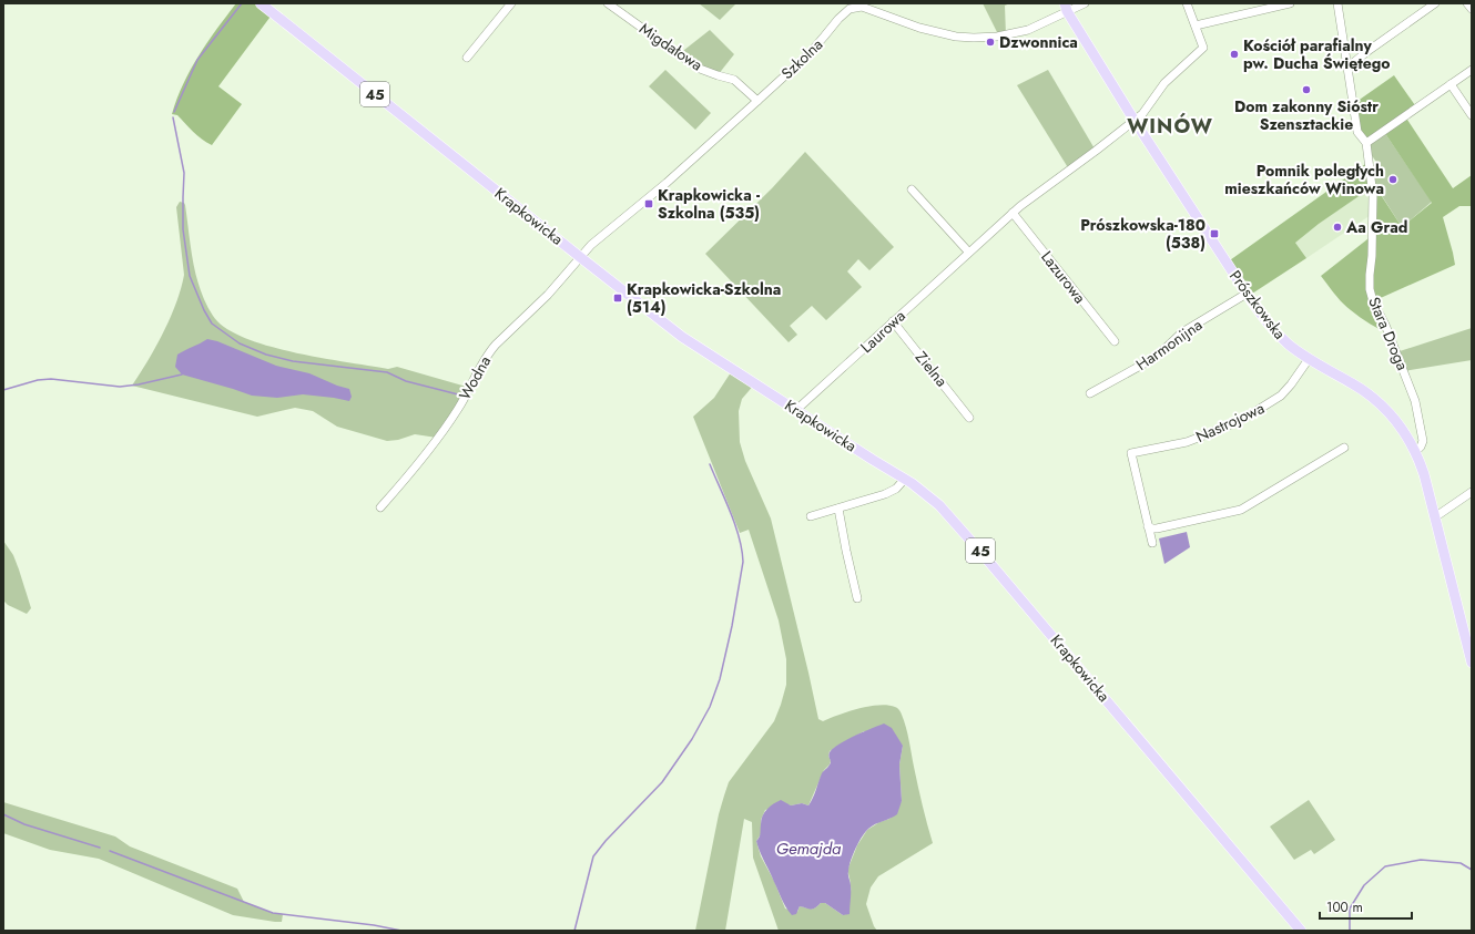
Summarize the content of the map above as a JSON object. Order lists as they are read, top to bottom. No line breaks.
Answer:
{"streets":{"main road":["45","Krapkowicka","Prószkowska"],"street":["Migdałowa","Szkolna","Lazurowa","Laurowa","Stara Droga","Harmonijna","Zielna","Wodna","Nastrojowa"]},"crossings":[["Migdałowa","Szkolna"],["Szkolna","Krapkowicka"],["Szkolna","Prószkowska"],["Szkolna","Wodna"],["Krapkowicka","Laurowa"],["Krapkowicka","Wodna"],["Lazurowa","Laurowa"],["Prószkowska","Laurowa"],["Prószkowska","Stara Droga"],["Prószkowska","Harmonijna"],["Prószkowska","Nastrojowa"],["Laurowa","Zielna"]],"districts":["WINÓW"],"water":["Gemajda"],"places":{"other":["Dzwonnica","Kościół parafialny pw. Ducha Świętego","Dom zakonny Sióstr Szensztackie","Pomnik poległych mieszkańców Winowa","Aa Grad"],"transit":["Krapkowicka - Szkolna (535)","Prószkowska-180 (538)","Krapkowicka-Szkolna (514)"]},"scale_bar":"100 m"}
